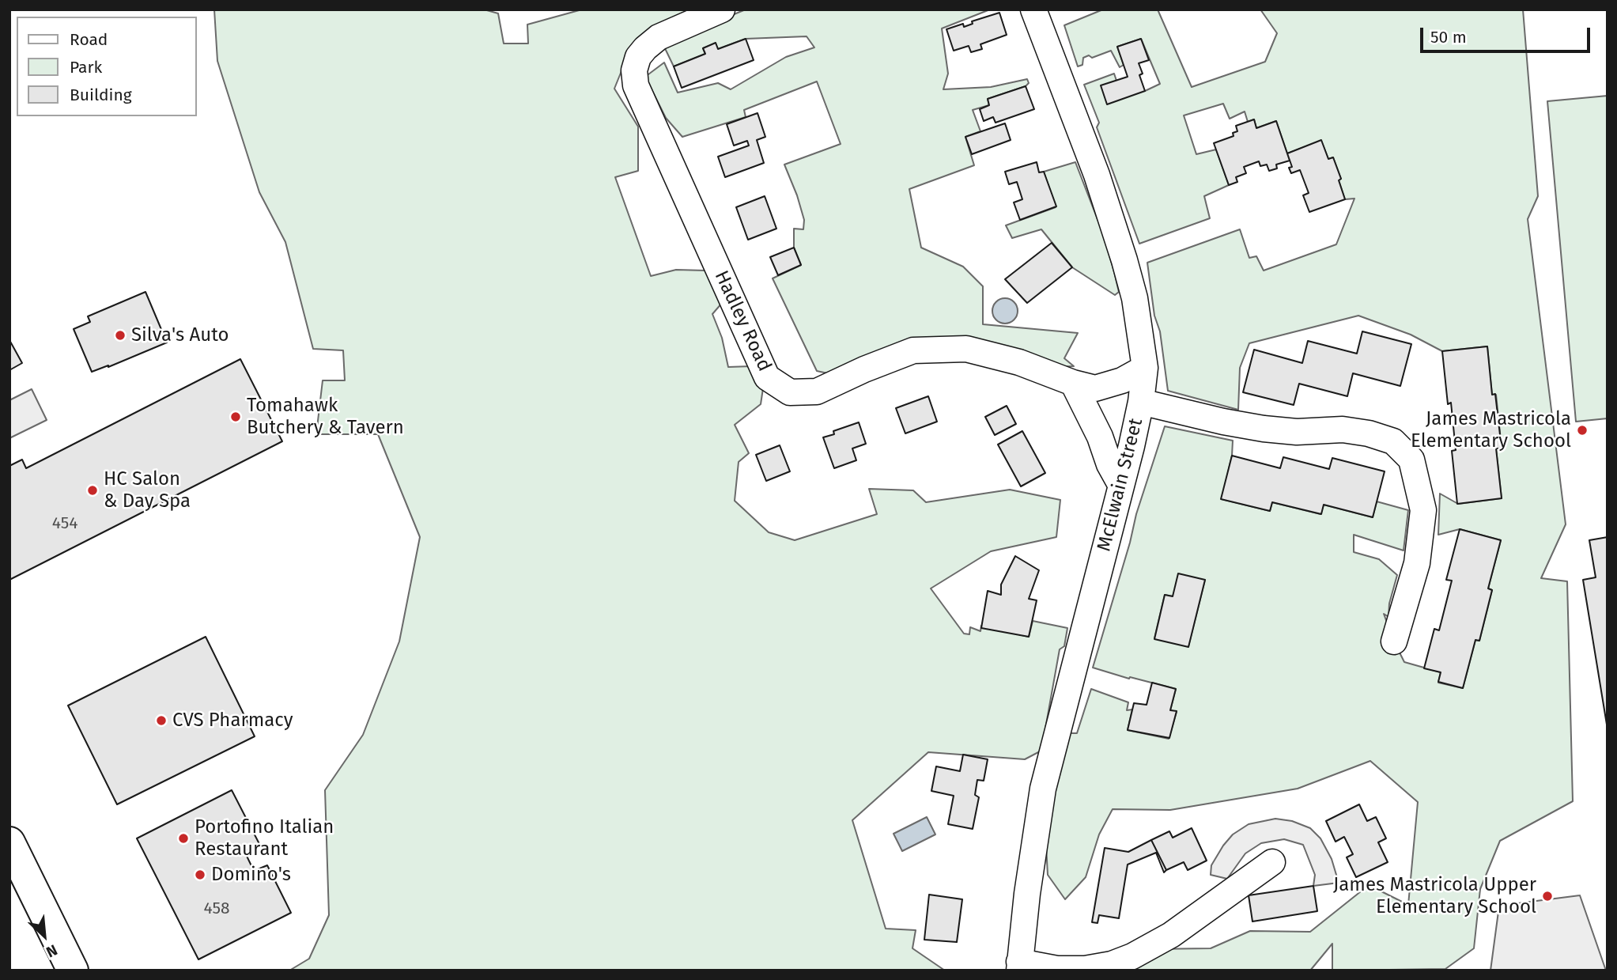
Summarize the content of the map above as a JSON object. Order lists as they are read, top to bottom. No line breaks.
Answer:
{"streets":{"street":["Hadley Road","McElwain Street"]},"crossings":[["Hadley Road","McElwain Street"]],"places":["Silva's Auto","Tomahawk Butchery & Tavern","James Mastricola Elementary School","HC Salon & Day Spa","CVS Pharmacy","Portofino Italian Restaurant","Domino's","James Mastricola Upper Elementary School"],"house_numbers":["454","458"],"legend":["Road","Park","Building"],"scale_bar":"50 m","north":"bottom right"}
